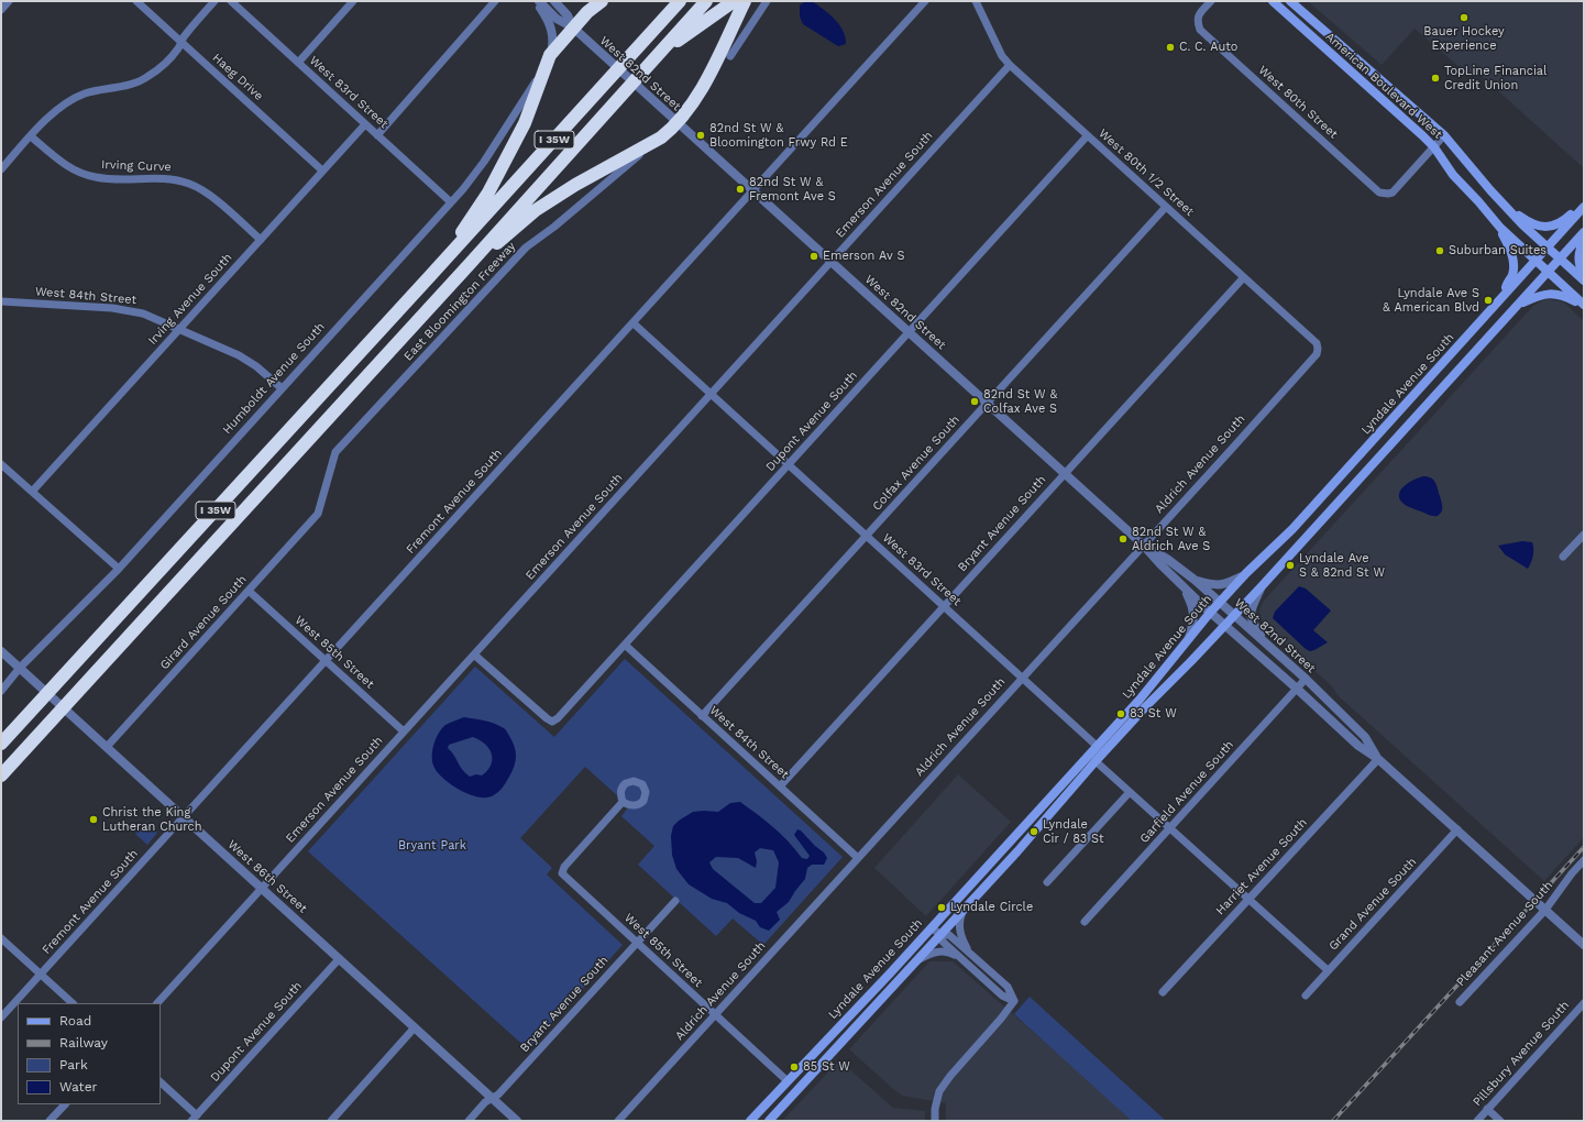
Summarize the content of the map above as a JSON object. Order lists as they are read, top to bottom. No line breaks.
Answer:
{"streets":{"highway":["I 35W"],"main road":["American Boulevard West","Lyndale Avenue South"],"street":["West 82nd Street","Haeg Drive","West 83rd Street","West 80th Street","Irving Curve","West 80th 1/2 Street","Emerson Avenue South","West 84th Street","Irving Avenue South","East Bloomington Freeway","Humboldt Avenue South","Dupont Avenue South","Colfax Avenue South","Aldrich Avenue South","Fremont Avenue South","Bryant Avenue South","Girard Avenue South","West 85th Street","Garfield Avenue South","Harriet Avenue South","West 86th Street","Grand Avenue South","Pleasant Avenue South","Pillsbury Avenue South"]},"crossings":[["West 82nd Street","Emerson Avenue South"],["West 82nd Street","Lyndale Avenue South"],["West 82nd Street","Dupont Avenue South"],["West 82nd Street","Colfax Avenue South"],["West 82nd Street","Aldrich Avenue South"],["West 82nd Street","Fremont Avenue South"],["West 82nd Street","Bryant Avenue South"],["West 82nd Street","Garfield Avenue South"],["West 82nd Street","Harriet Avenue South"],["West 82nd Street","Grand Avenue South"],["West 82nd Street","Pleasant Avenue South"],["Haeg Drive","Irving Avenue South"],["American Boulevard West","West 80th Street"],["American Boulevard West","Lyndale Avenue South"],["West 83rd Street","Emerson Avenue South"],["West 83rd Street","Irving Avenue South"],["West 83rd Street","Humboldt Avenue South"],["West 83rd Street","Lyndale Avenue South"],["West 83rd Street","Dupont Avenue South"],["West 83rd Street","Colfax Avenue South"],["West 83rd Street","Aldrich Avenue South"],["West 83rd Street","Fremont Avenue South"],["West 83rd Street","Bryant Avenue South"],["Irving Curve","Irving Avenue South"],["West 80th 1/2 Street","Emerson Avenue South"],["West 80th 1/2 Street","Dupont Avenue South"],["West 80th 1/2 Street","Colfax Avenue South"],["West 80th 1/2 Street","Aldrich Avenue South"],["West 80th 1/2 Street","Bryant Avenue South"],["Emerson Avenue South","Dupont Avenue South"],["Emerson Avenue South","West 85th Street"],["Emerson Avenue South","West 86th Street"],["West 84th Street","Irving Avenue South"],["West 84th Street","Humboldt Avenue South"],["West 84th Street","Dupont Avenue South"],["West 84th Street","Colfax Avenue South"],["West 84th Street","Aldrich Avenue South"],["West 84th Street","Bryant Avenue South"],["East Bloomington Freeway","Girard Avenue South"],["Humboldt Avenue South","West 86th Street"],["Lyndale Avenue South","West 85th Street"],["Dupont Avenue South","West 86th Street"],["Aldrich Avenue South","West 85th Street"],["Fremont Avenue South","West 85th Street"],["Fremont Avenue South","West 86th Street"],["Bryant Avenue South","West 85th Street"],["Bryant Avenue South","West 86th Street"],["Girard Avenue South","West 85th Street"],["Girard Avenue South","West 86th Street"]],"parks":["Bryant Park"],"places":["Bauer Hockey Experience","C. C. Auto","TopLine Financial Credit Union","82nd St W & Bloomington Frwy Rd E","82nd St W & Fremont Ave S","Suburban Suites","Emerson Av S","Lyndale Ave S & American Blvd","82nd St W & Colfax Ave S","82nd St W & Aldrich Ave S","Lyndale Ave S & 82nd St W","83 St W","Christ the King Lutheran Church","Lyndale Cir / 83 St","Lyndale Circle","85 St W"],"legend":["Road","Railway","Park","Water"]}
